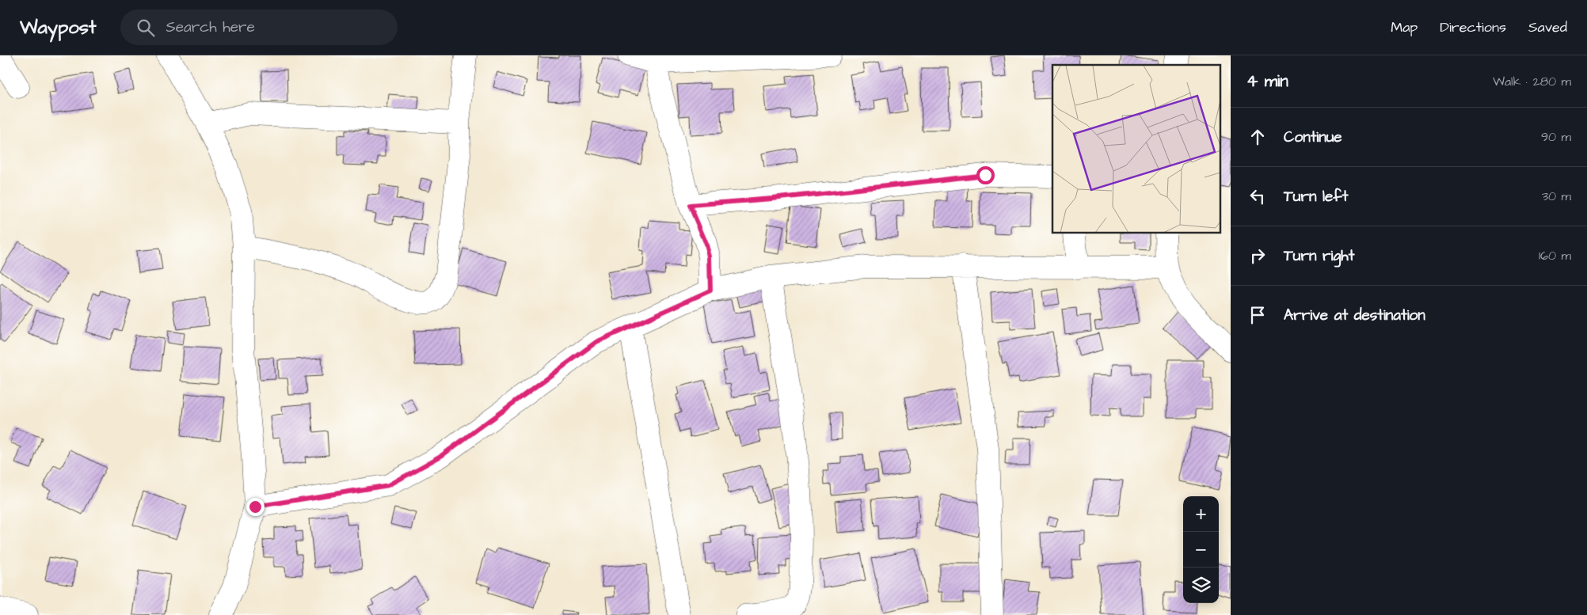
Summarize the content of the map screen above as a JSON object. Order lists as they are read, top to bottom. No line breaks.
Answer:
{"page":{"header":"Waypost","search":"Search here","nav":["Map","Directions","Saved"],"heading":["4 min","Walk · 280 m"],"list":[["Continue","90 m"],["Turn left","30 m"],["Turn right","160 m"],"Arrive at destination"],"map_buttons":["+","−"]}}
